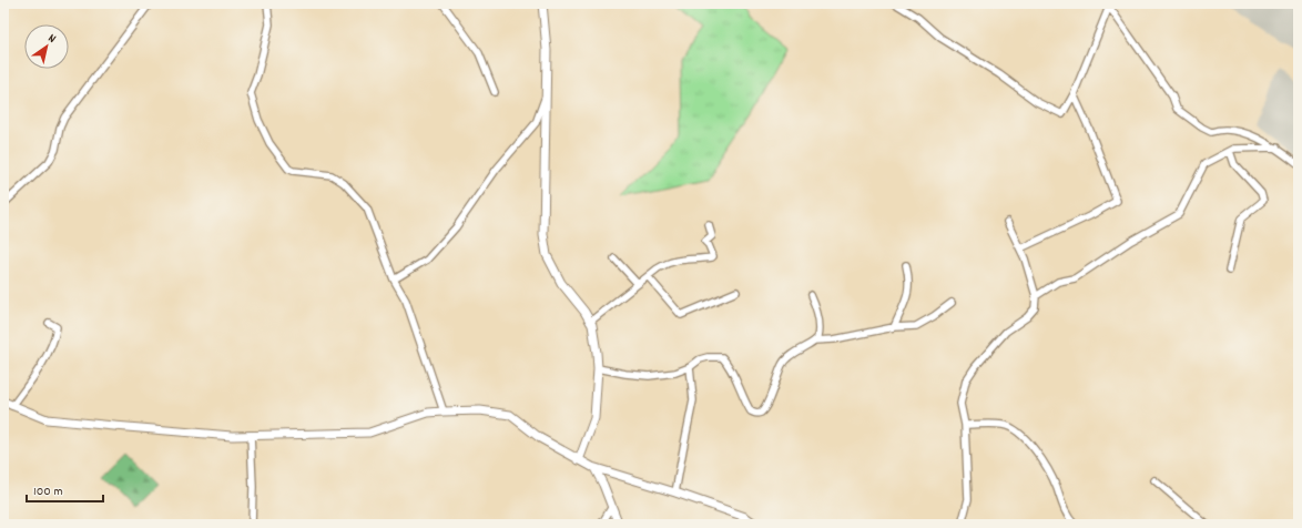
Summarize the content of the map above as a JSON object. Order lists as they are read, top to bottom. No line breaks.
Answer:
{"scale_bar":"100 m","north":"top right"}
